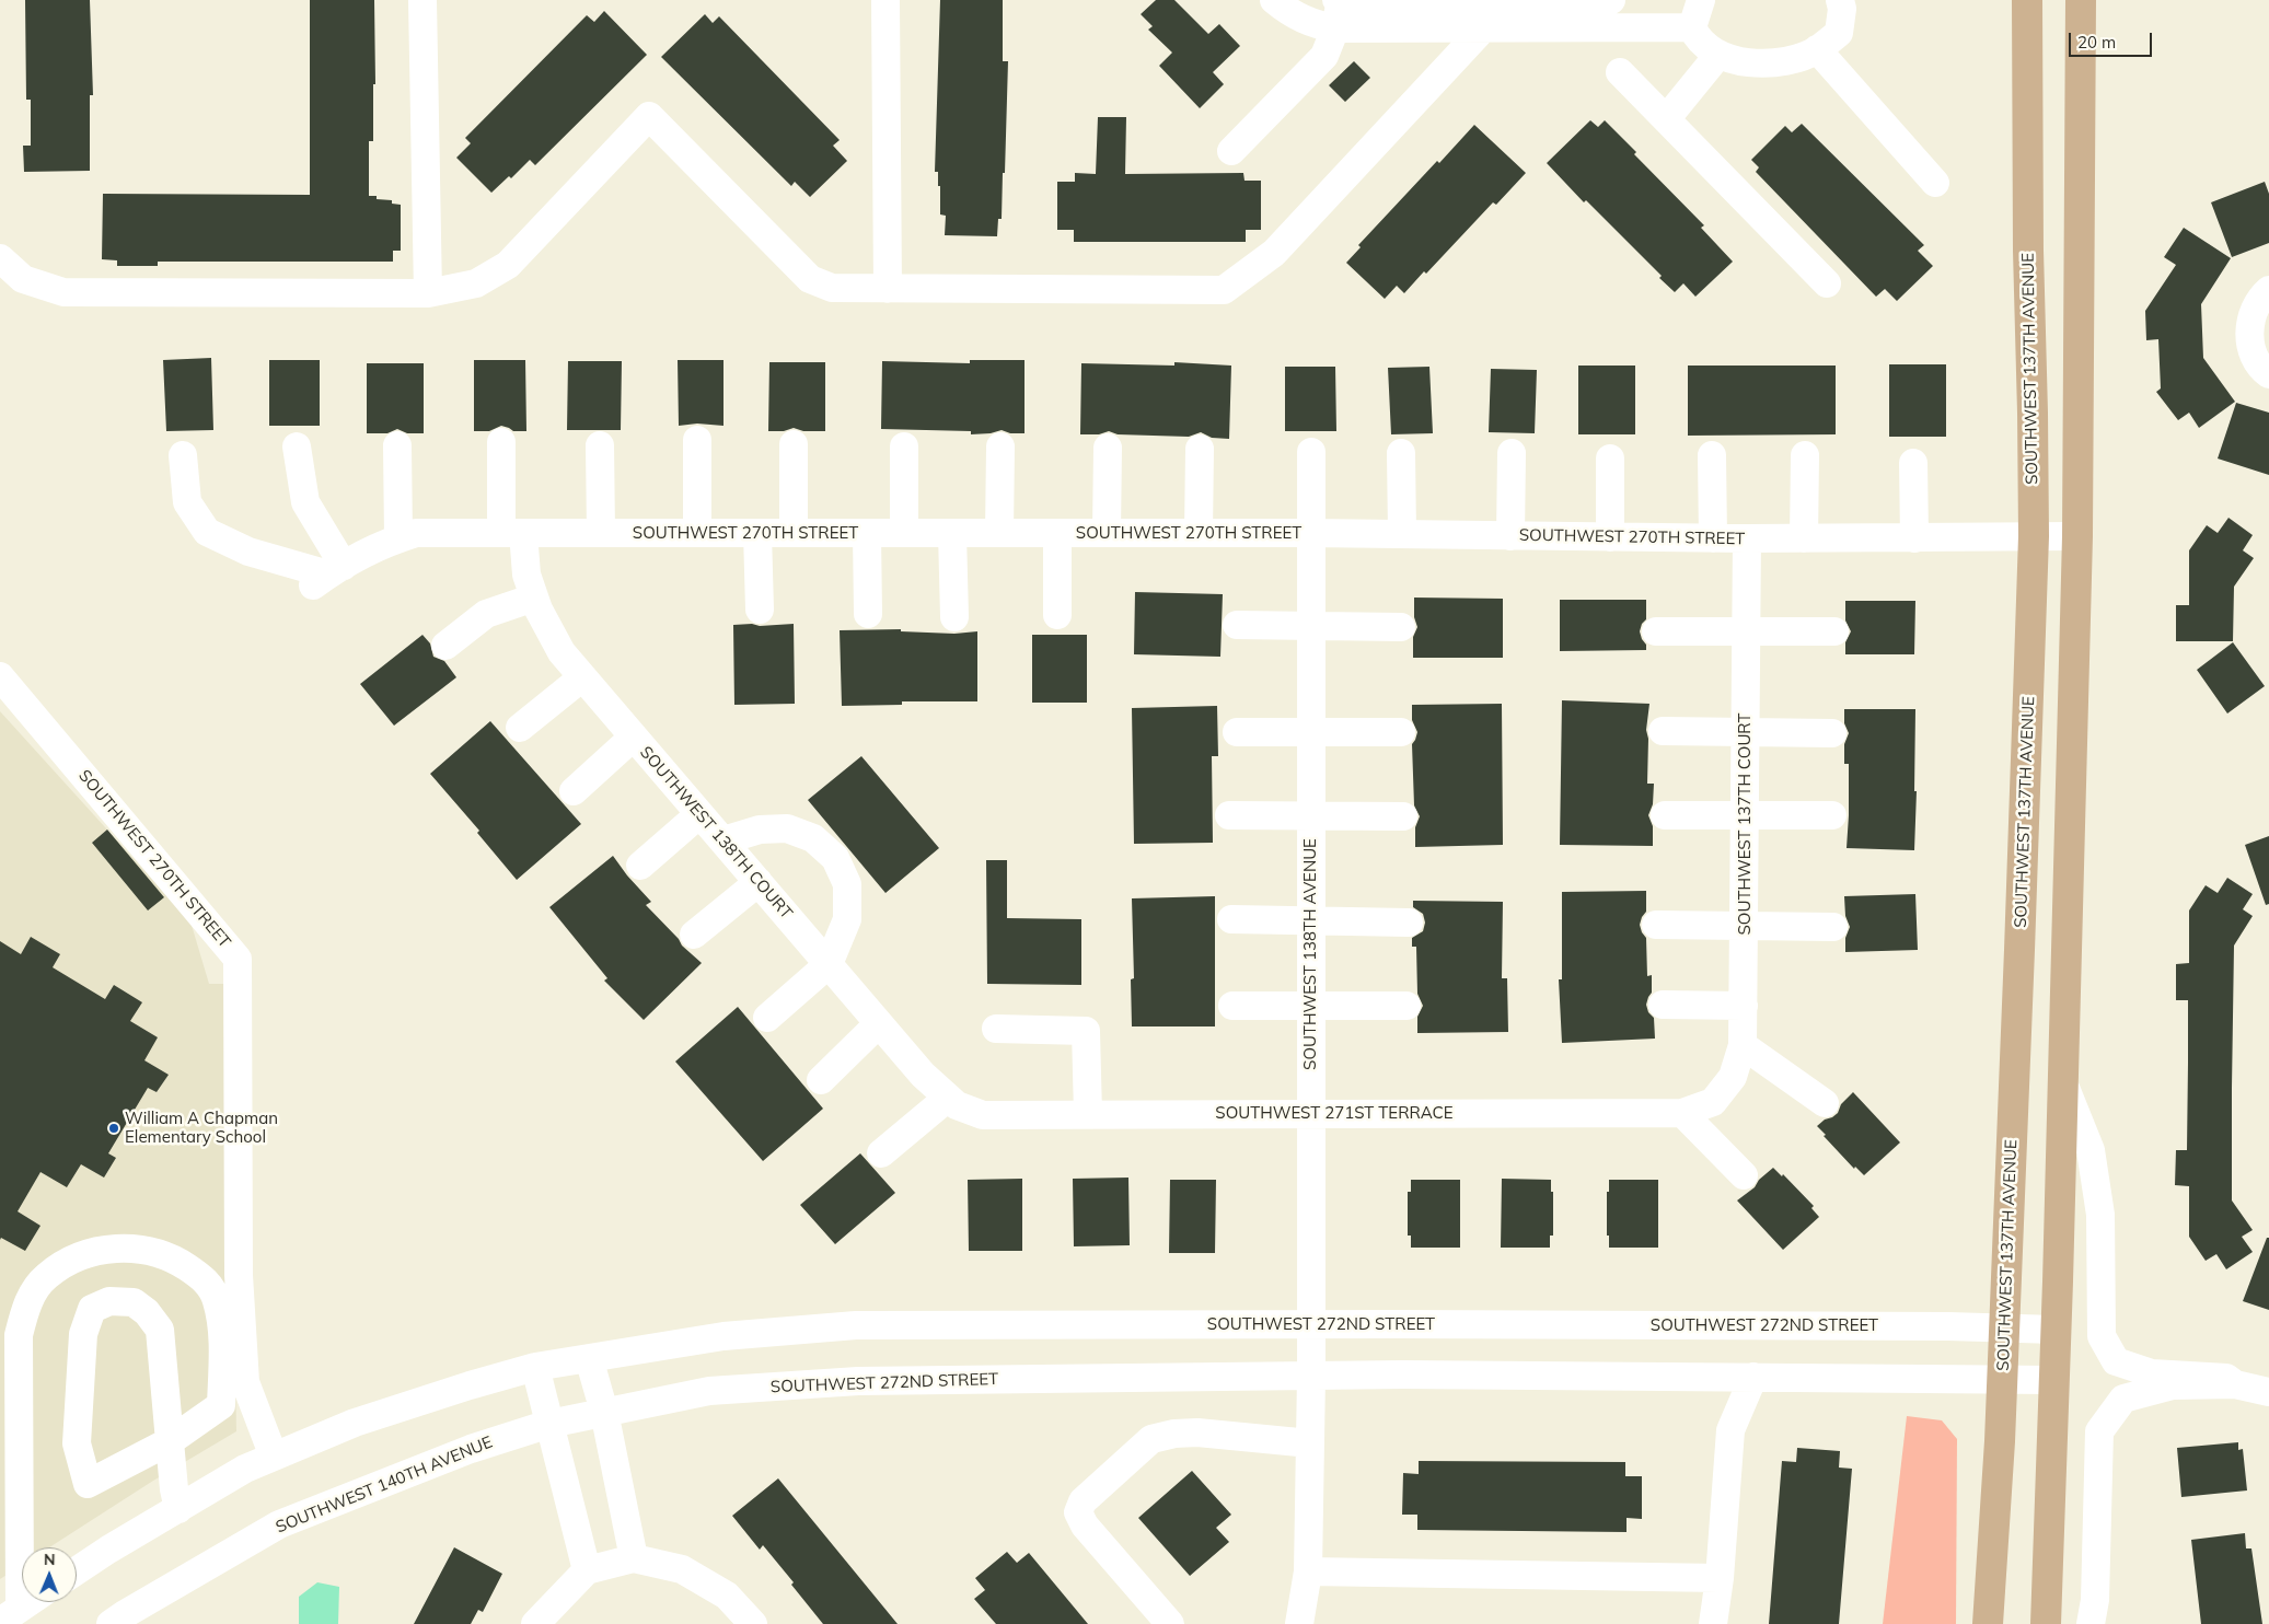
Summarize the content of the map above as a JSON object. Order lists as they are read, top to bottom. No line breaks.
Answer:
{"streets":{"main road":["SOUTHWEST 137TH AVENUE"],"street":["SOUTHWEST 270TH STREET","SOUTHWEST 137TH COURT","SOUTHWEST 138TH COURT","SOUTHWEST 138TH AVENUE","SOUTHWEST 271ST TERRACE","SOUTHWEST 272ND STREET","SOUTHWEST 140TH AVENUE"]},"crossings":[["SOUTHWEST 137TH AVENUE","SOUTHWEST 270TH STREET"],["SOUTHWEST 137TH AVENUE","SOUTHWEST 272ND STREET"],["SOUTHWEST 270TH STREET","SOUTHWEST 137TH COURT"],["SOUTHWEST 270TH STREET","SOUTHWEST 138TH COURT"],["SOUTHWEST 270TH STREET","SOUTHWEST 138TH AVENUE"],["SOUTHWEST 137TH COURT","SOUTHWEST 271ST TERRACE"],["SOUTHWEST 138TH COURT","SOUTHWEST 271ST TERRACE"],["SOUTHWEST 138TH AVENUE","SOUTHWEST 271ST TERRACE"],["SOUTHWEST 138TH AVENUE","SOUTHWEST 272ND STREET"],["SOUTHWEST 272ND STREET","SOUTHWEST 140TH AVENUE"]],"places":["William A Chapman Elementary School"],"scale_bar":"20 m","north":"top"}
